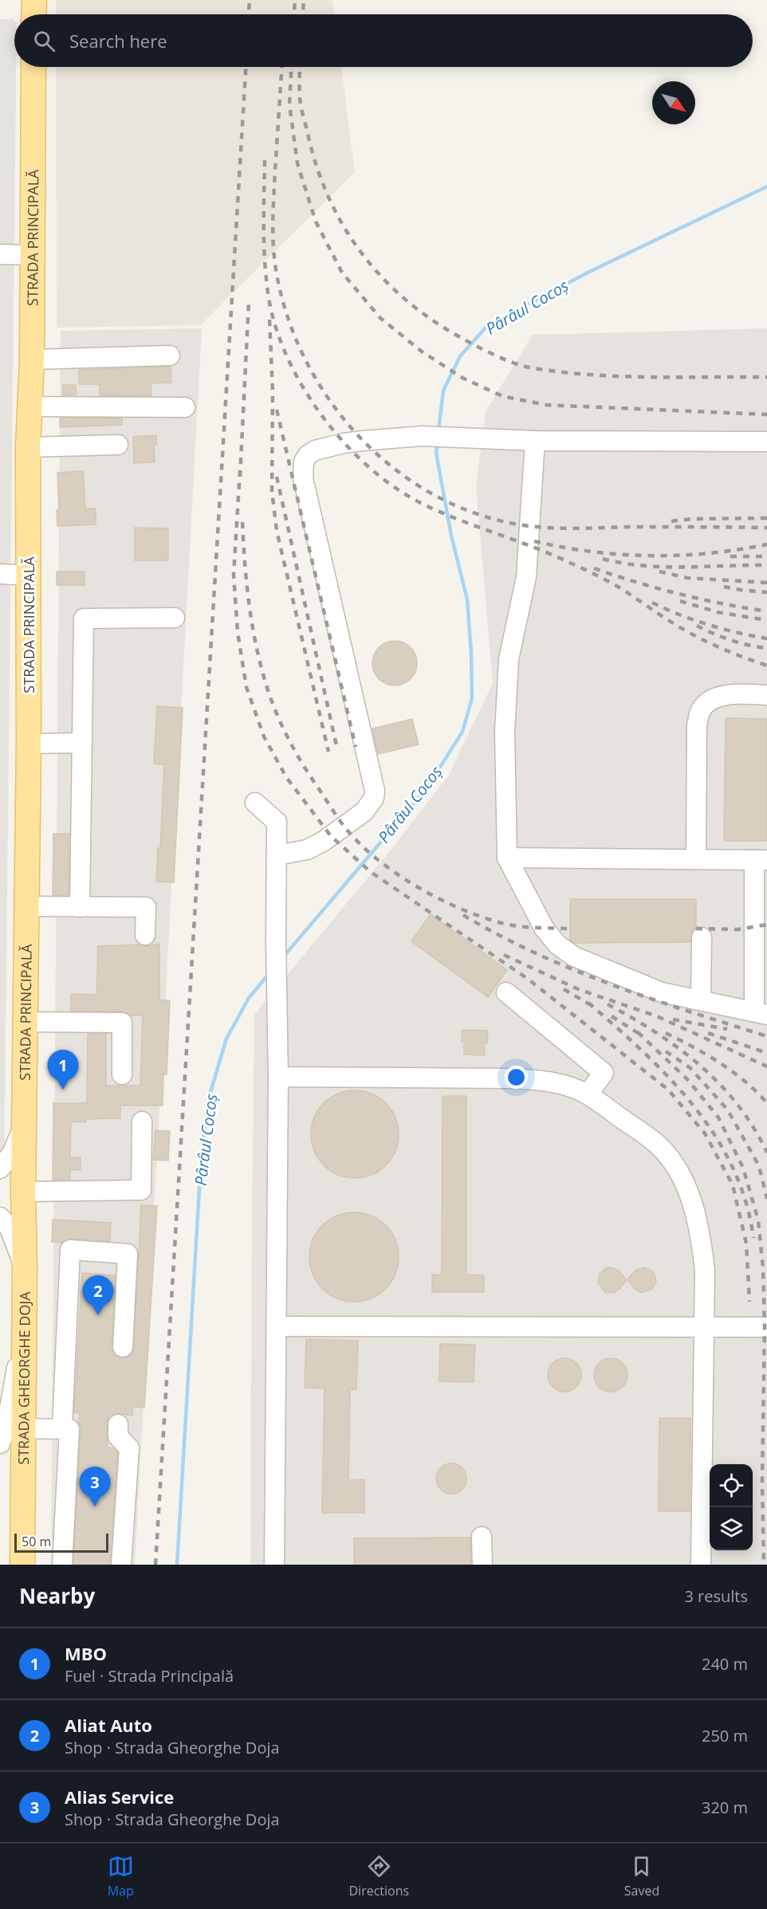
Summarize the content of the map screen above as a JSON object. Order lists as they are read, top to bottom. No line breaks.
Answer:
{"streets":{"main road":["STRADA PRINCIPALĂ","STRADA GHEORGHE DOJA"]},"crossings":[["STRADA PRINCIPALĂ","STRADA GHEORGHE DOJA"]],"water":["Pârâul Cocoș"],"scale_bar":"50 m","north":"bottom right","page":{"search":"Search here","pins":["1","2","3"],"scale":"50 m","heading":["Nearby","3 results"],"list":[{"mark":"1","name":"MBO","note":"Fuel · Strada Principală","value":"240 m"},{"mark":"2","name":"Aliat Auto","note":"Shop · Strada Gheorghe Doja","value":"250 m"},{"mark":"3","name":"Alias Service","note":"Shop · Strada Gheorghe Doja","value":"320 m"}],"nav":["Map","Directions","Saved"]}}
